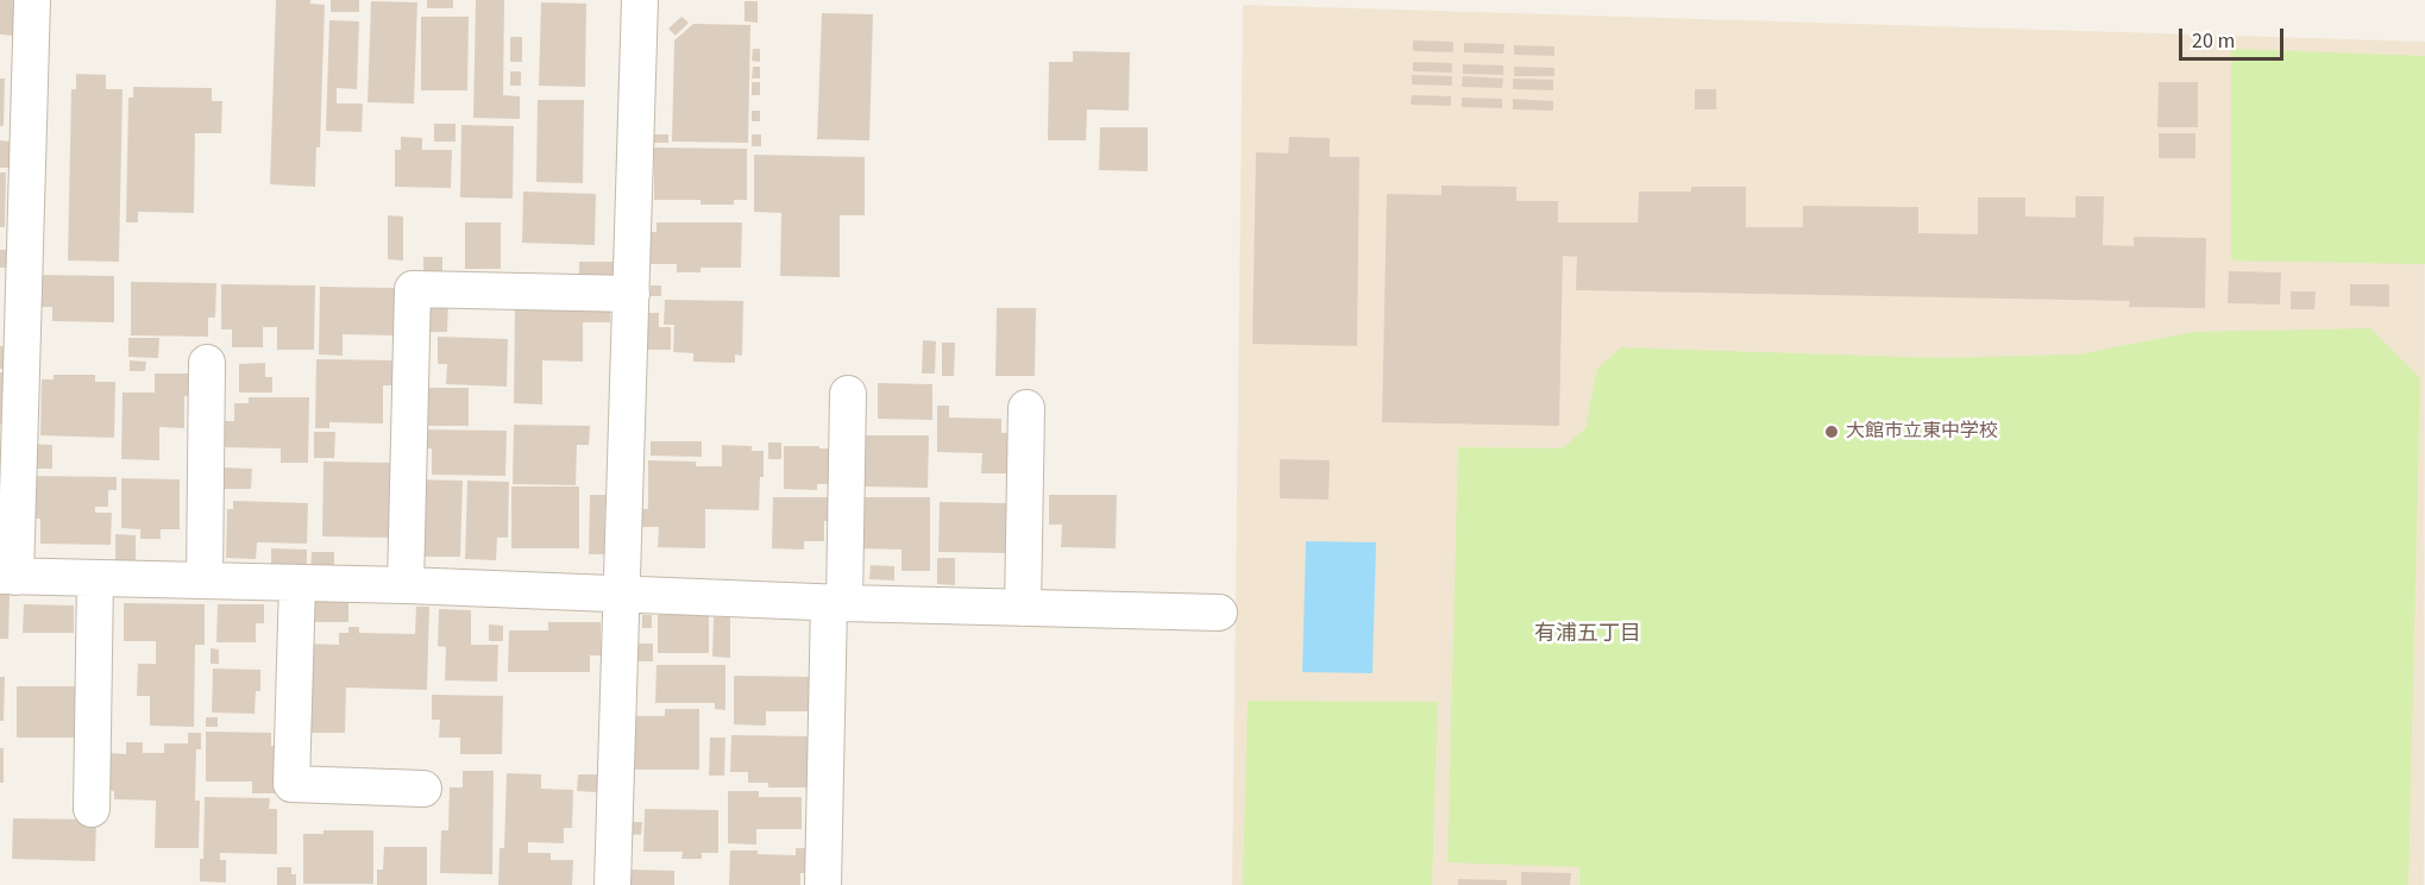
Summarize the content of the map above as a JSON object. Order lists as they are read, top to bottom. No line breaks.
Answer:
{"districts":["有浦五丁目"],"places":["大館市立東中学校"],"scale_bar":"20 m"}
